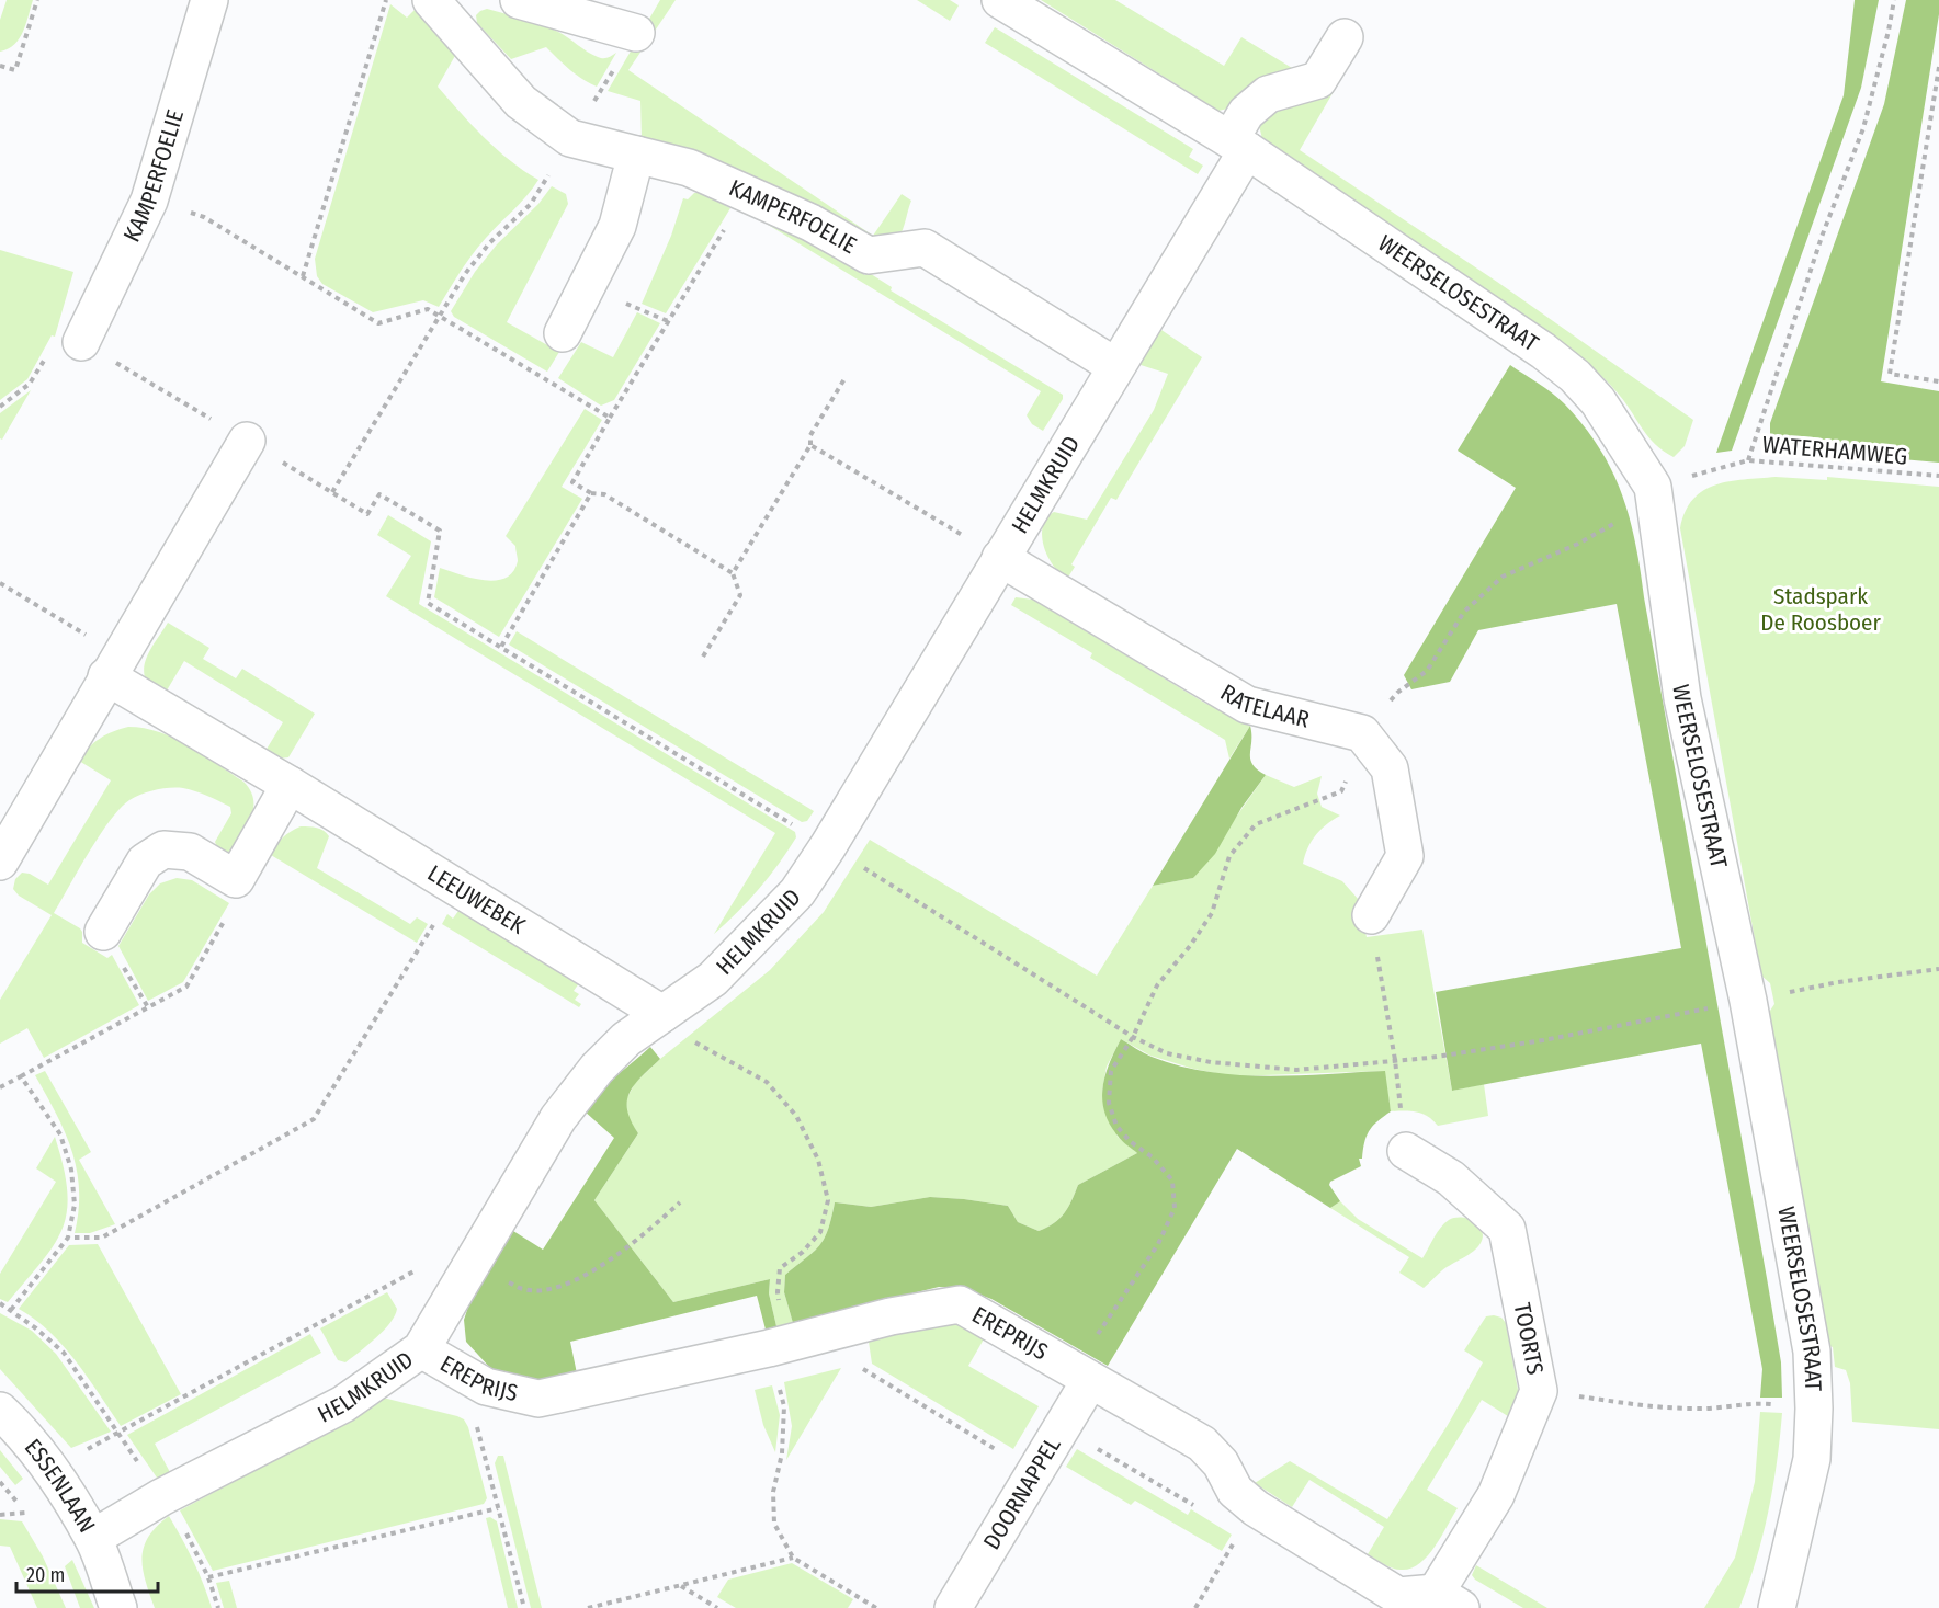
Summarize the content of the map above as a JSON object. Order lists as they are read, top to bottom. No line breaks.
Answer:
{"streets":{"street":["KAMPERFOELIE","WEERSELOSESTRAAT","HELMKRUID","RATELAAR","LEEUWEBEK","EREPRIJS","TOORTS","ESSENLAAN","DOORNAPPEL"],"path":["WATERHAMWEG"]},"crossings":[["KAMPERFOELIE","HELMKRUID"],["WEERSELOSESTRAAT","WATERHAMWEG"],["WEERSELOSESTRAAT","HELMKRUID"],["WATERHAMWEG","RATELAAR"],["HELMKRUID","RATELAAR"],["HELMKRUID","LEEUWEBEK"],["HELMKRUID","EREPRIJS"],["HELMKRUID","ESSENLAAN"],["EREPRIJS","TOORTS"],["EREPRIJS","DOORNAPPEL"]],"parks":["Stadspark De Roosboer"],"scale_bar":"20 m"}
